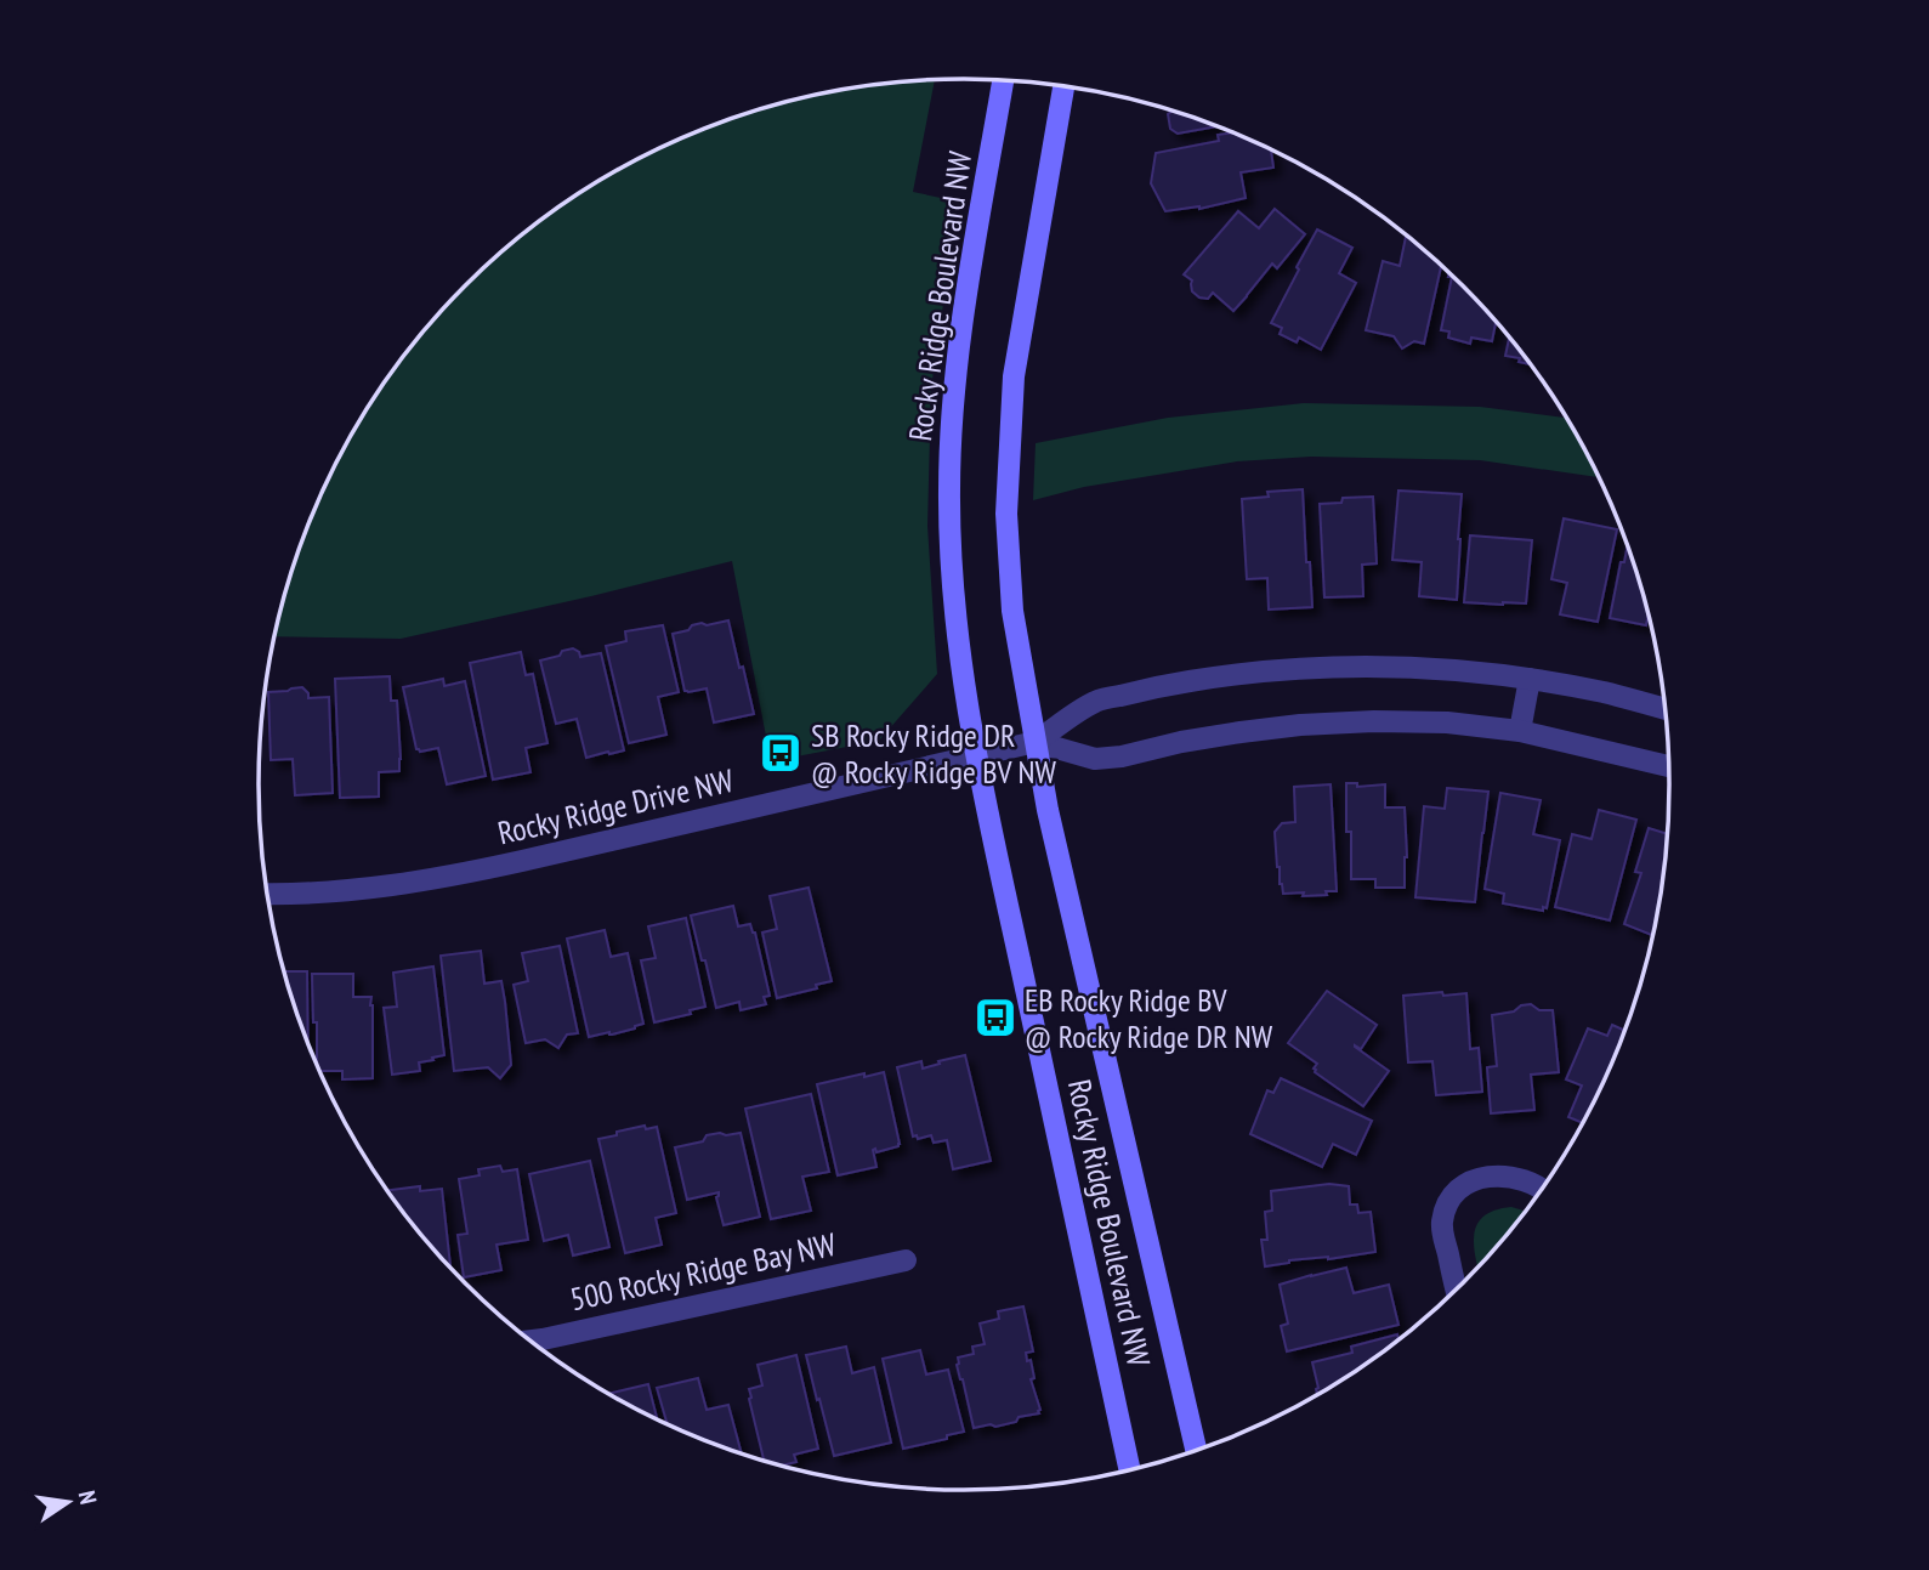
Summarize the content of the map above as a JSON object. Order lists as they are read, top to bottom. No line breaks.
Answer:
{"streets":{"street":["Rocky Ridge Boulevard NW","Rocky Ridge Drive NW","500 Rocky Ridge Bay NW"]},"crossings":[["Rocky Ridge Boulevard NW","Rocky Ridge Drive NW"]],"places":{"bus stop":["SB Rocky Ridge DR @ Rocky Ridge BV NW","EB Rocky Ridge BV @ Rocky Ridge DR NW"]},"north":"right"}
